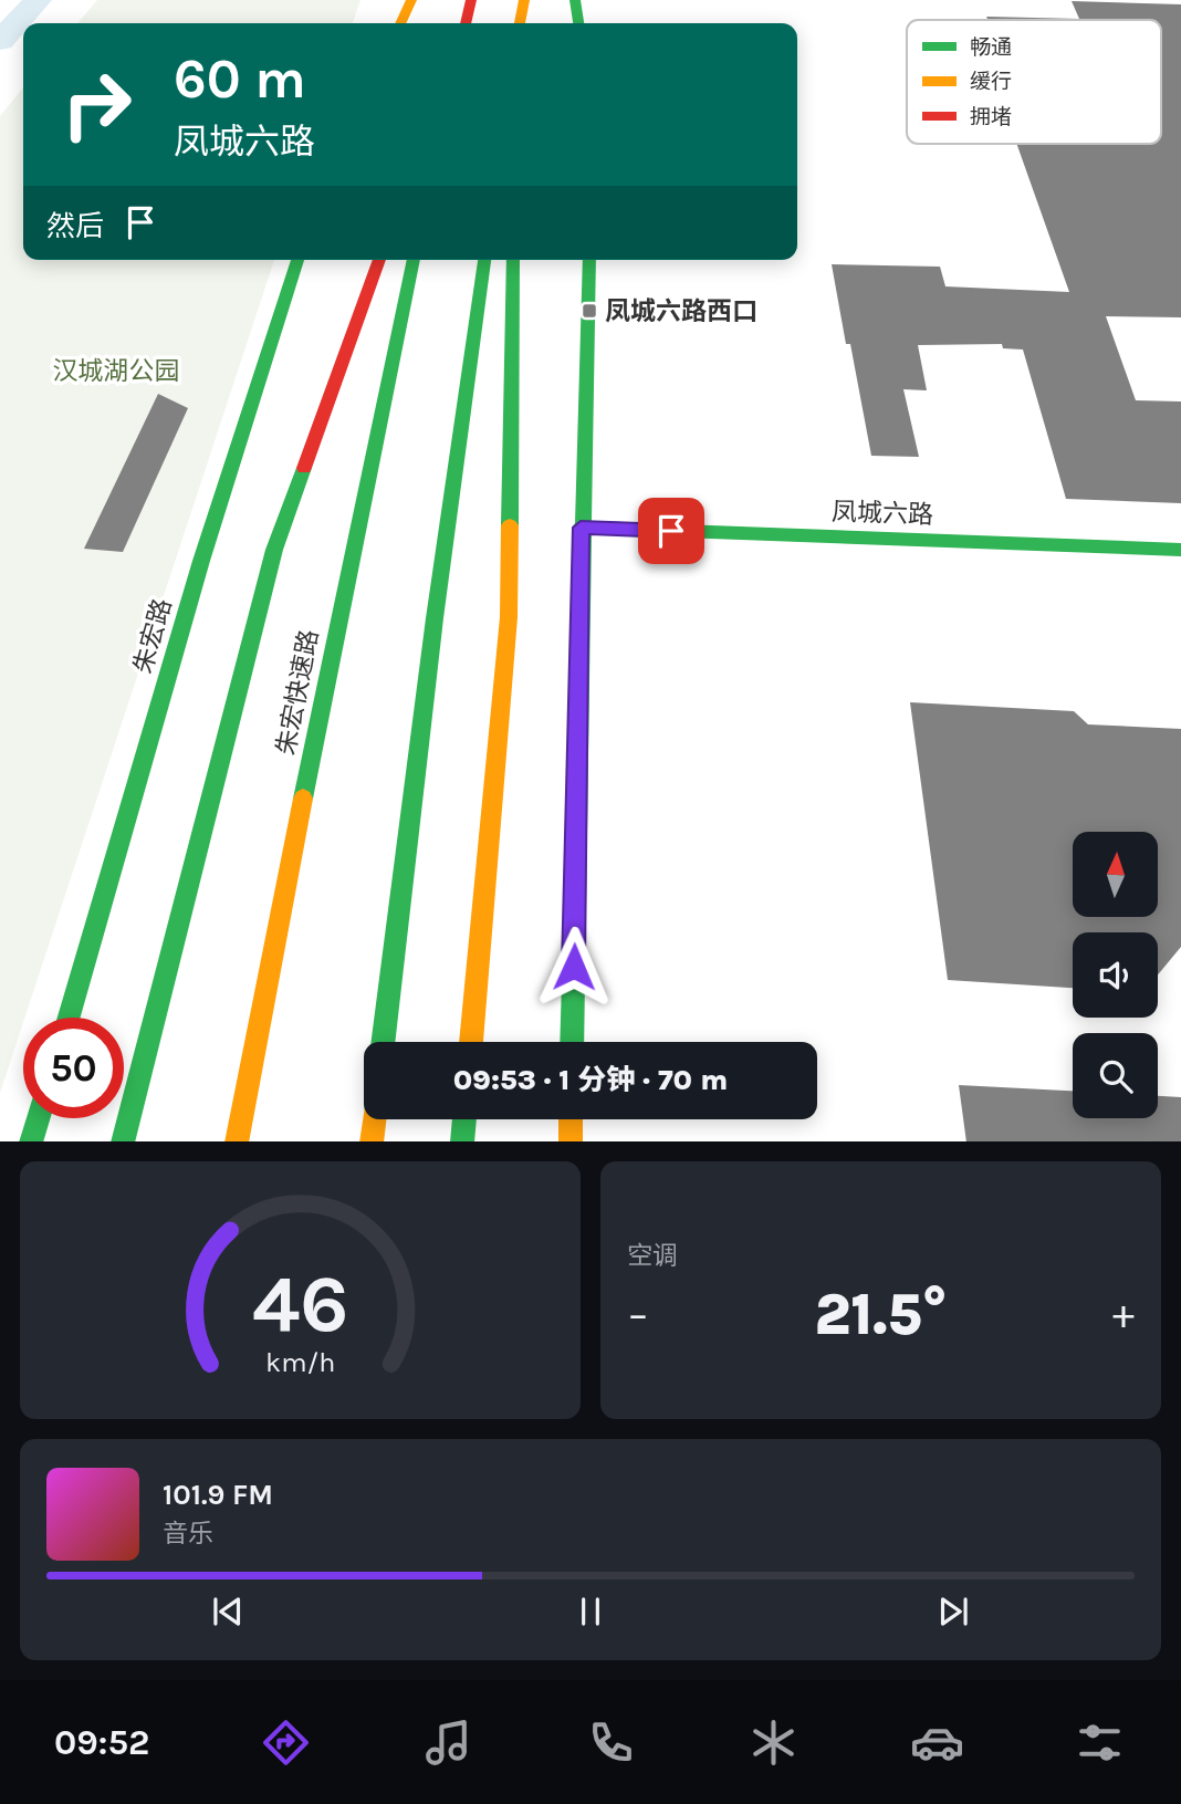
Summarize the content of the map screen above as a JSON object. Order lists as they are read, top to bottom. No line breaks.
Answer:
{"streets":{"main road":["凤城六路","朱宏路","朱宏快速路"]},"parks":["汉城湖公园"],"places":{"transit":["凤城六路西口"]},"legend":["畅通","缓行","拥堵"],"north":"top","page":{"turn":["60 m","凤城六路"],"then":"然后","limit":"50","trip":"09:53 · 1 分钟 · 70 m","tile":"空调","heat":["−","21.5°","+"],"song":["101.9 FM","音乐"],"tabs":"09:52","gauge":["46","km/h"]}}
